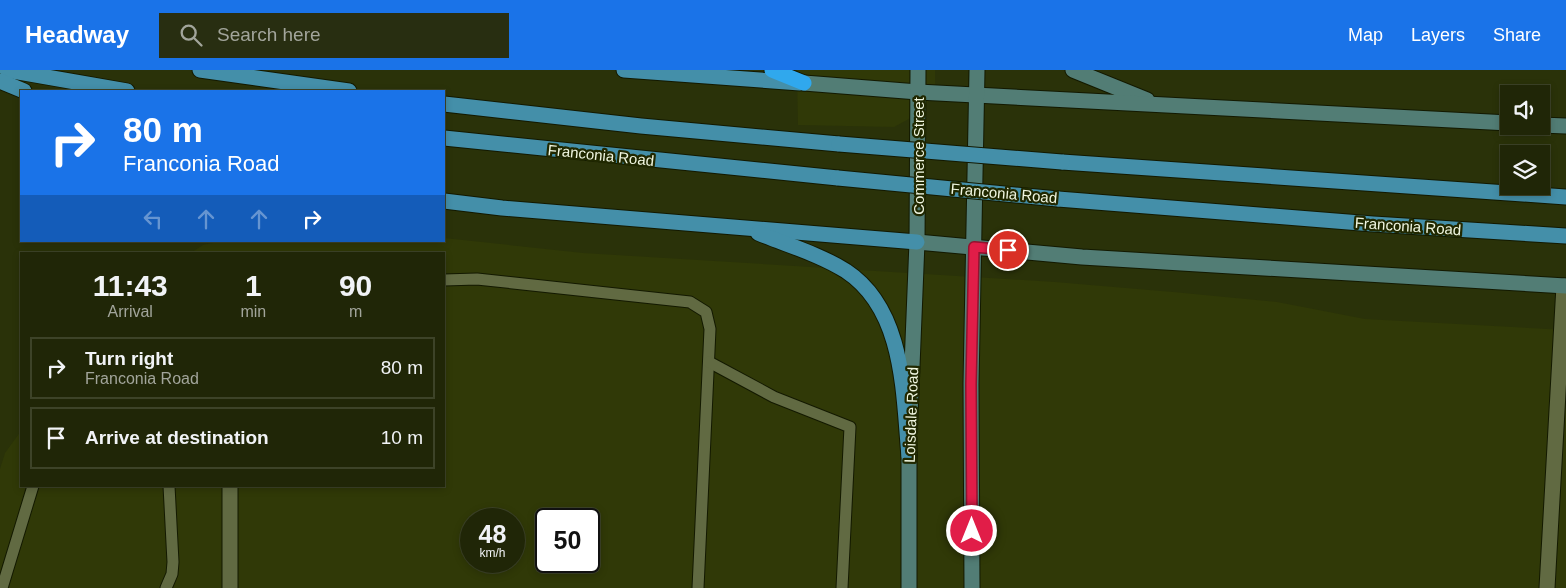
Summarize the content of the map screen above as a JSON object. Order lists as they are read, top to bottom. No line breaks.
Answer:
{"streets":{"main road":["Franconia Road","Commerce Street","Loisdale Road"]},"crossings":[["Commerce Street","Loisdale Road"]],"page":{"header":"Headway","search":"Search here","nav":["Map","Layers","Share"],"turn":["80 m","Franconia Road"],"eta":["11:43","Arrival","1","min","90","m"],"list":[{"name":"Turn right","note":"Franconia Road","value":"80 m"},{"name":"Arrive at destination","value":"10 m"}],"speed":"48 km/h","limit":"50"}}
